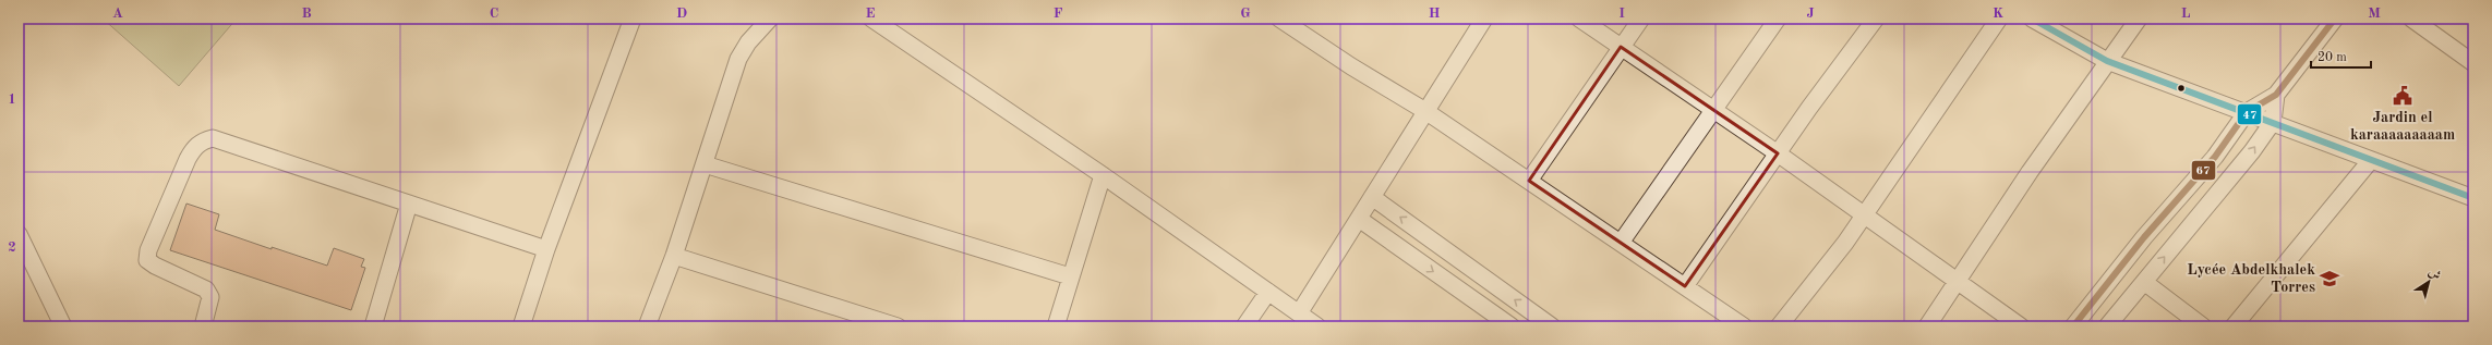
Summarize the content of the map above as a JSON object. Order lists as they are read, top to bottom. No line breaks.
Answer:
{"places":{"public building":["Jardin el karaaaaaaaaam"],"school or university":["Lycée Abdelkhalek Torres"]},"lines":["transit line 47","transit line 67"],"scale_bar":"20 m","north":"top right","grid":{"columns":["A","B","C","D","E","F","G","H","I","J","K","L","M"],"rows":["1","2"]}}
